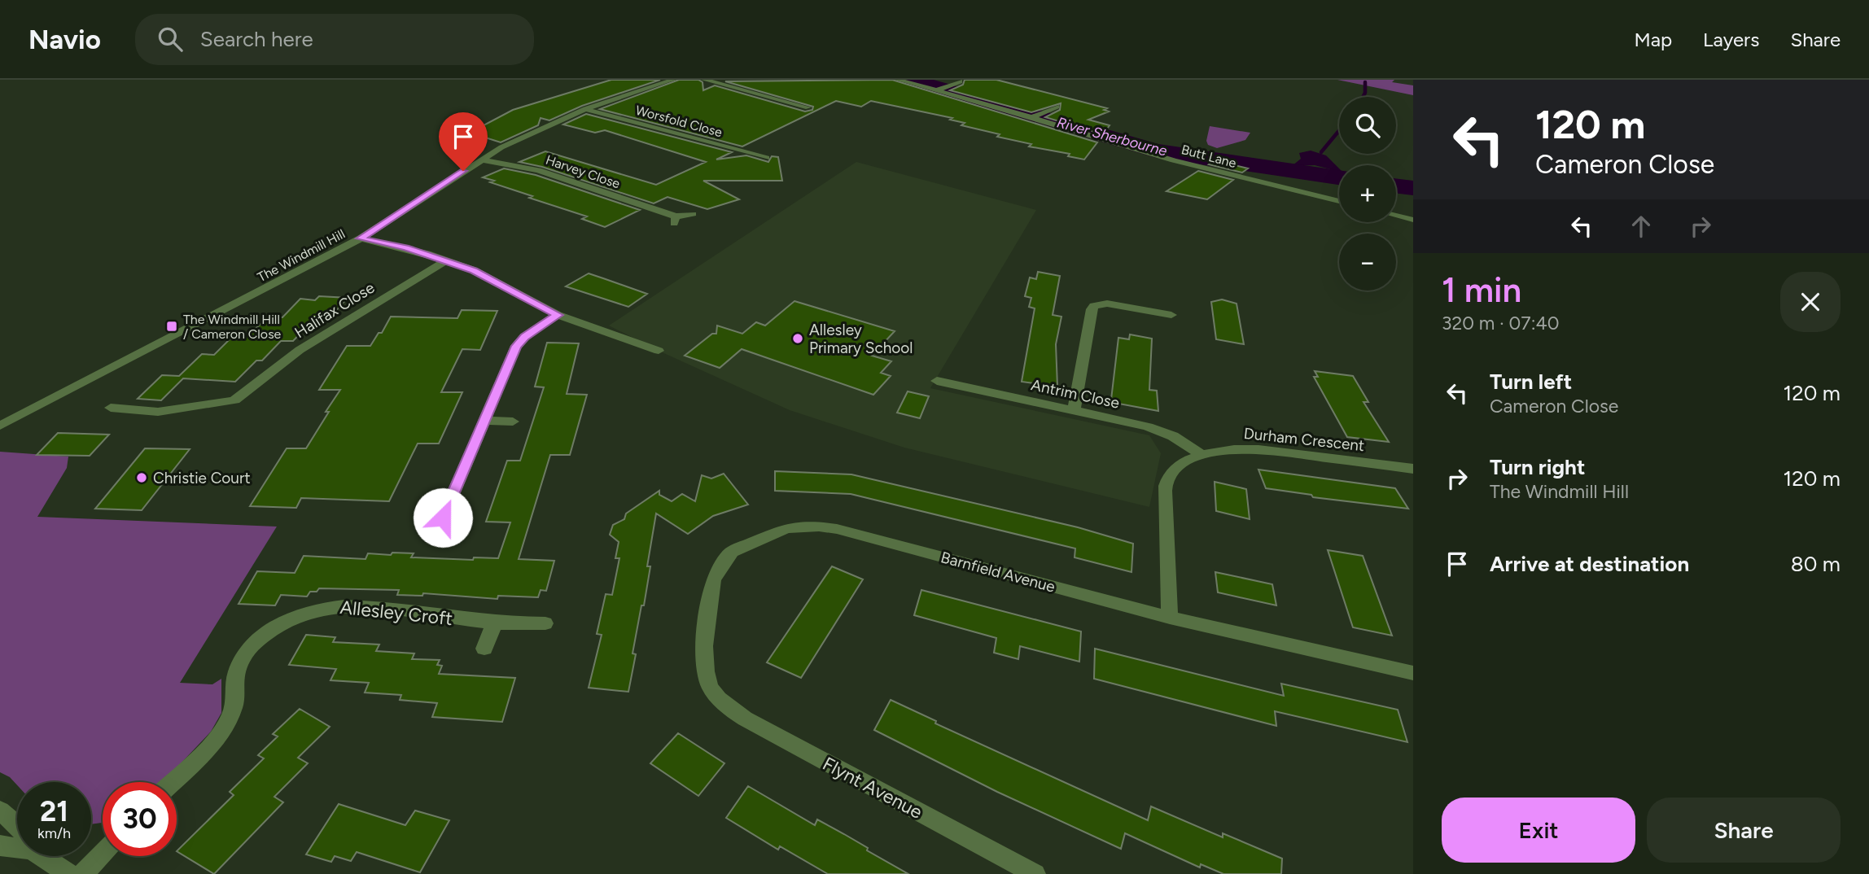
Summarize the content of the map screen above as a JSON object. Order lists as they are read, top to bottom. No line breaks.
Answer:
{"streets":{"street":["Worsfold Close","Butt Lane","Harvey Close","The Windmill Hill","Halifax Close","Antrim Close","Durham Crescent","Barnfield Avenue","Allesley Croft","Flynt Avenue"]},"crossings":[["Worsfold Close","The Windmill Hill"],["Harvey Close","The Windmill Hill"],["Antrim Close","Durham Crescent"],["Durham Crescent","Barnfield Avenue"],["Barnfield Avenue","Flynt Avenue"]],"water":["River Sherbourne"],"places":{"transit":["The Windmill Hill / Cameron Close"],"other":["Allesley Primary School","Christie Court"]},"page":{"header":"Navio","search":"Search here","nav":["Map","Layers","Share"],"turn":["120 m","Cameron Close"],"map_buttons":["+","−"],"heading":["1 min","320 m · 07:40"],"list":[{"name":"Turn left","note":"Cameron Close","value":"120 m"},{"name":"Turn right","note":"The Windmill Hill","value":"120 m"},{"name":"Arrive at destination","value":"80 m"}],"speed":"21 km/h","limit":"30","buttons":["Exit","Share"]}}
